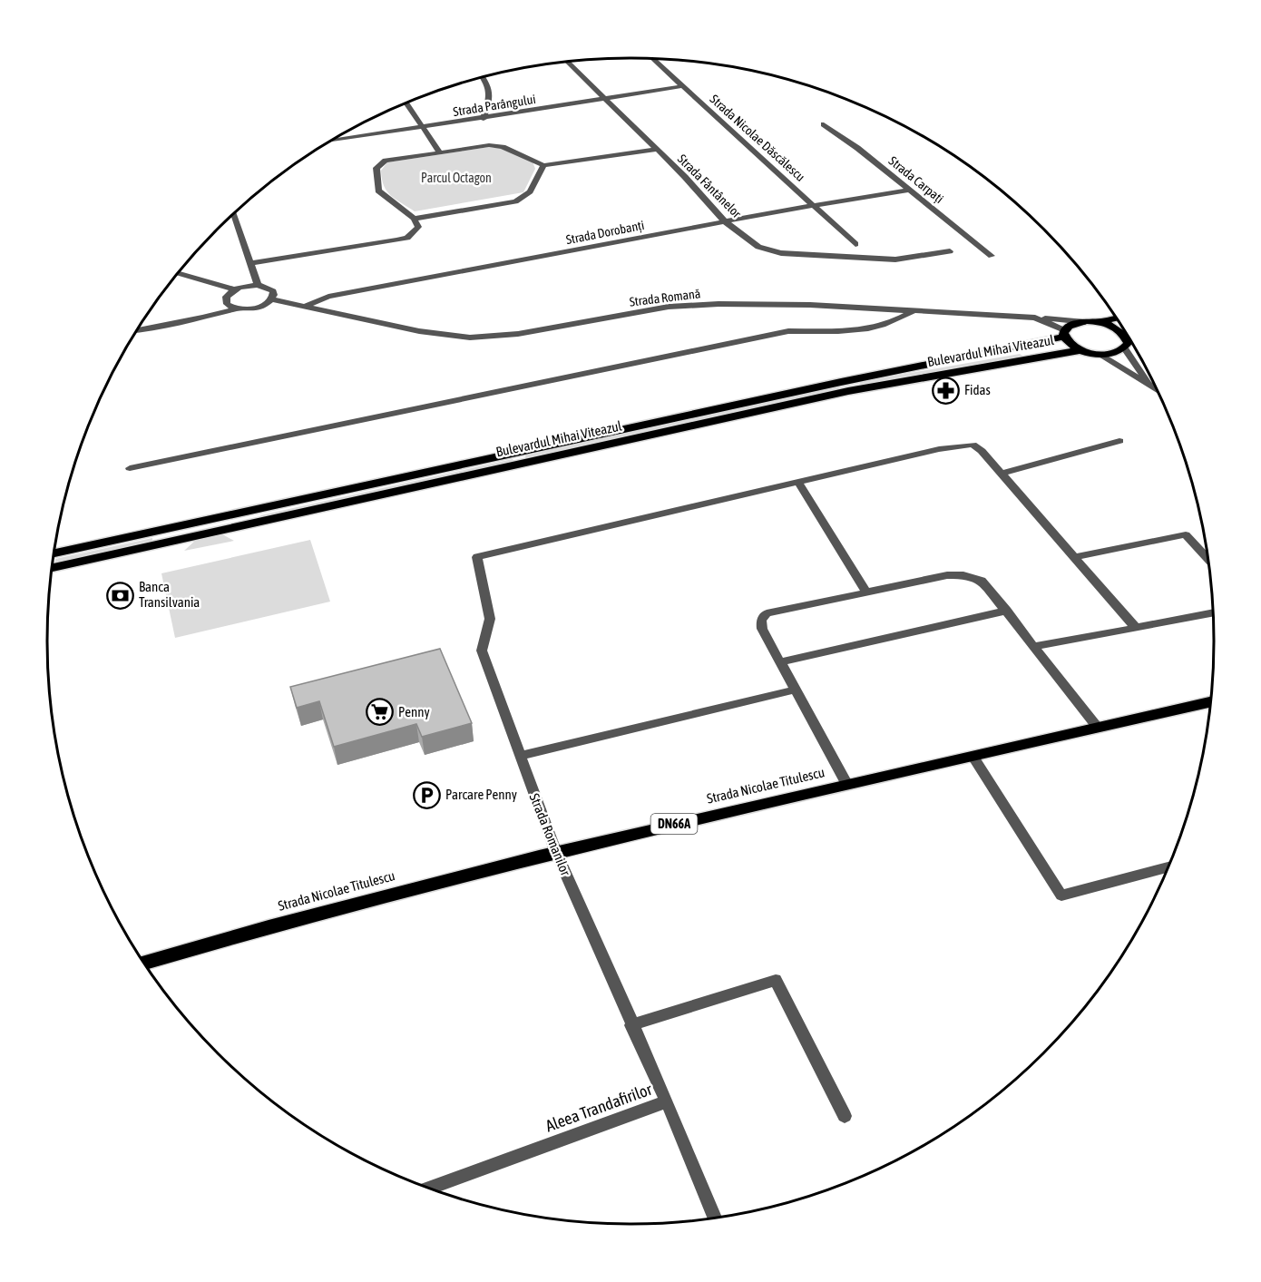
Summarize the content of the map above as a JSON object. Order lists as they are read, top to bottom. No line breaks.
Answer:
{"streets":{"main road":["Bulevardul Mihai Viteazul","Strada Nicolae Titulescu","DN66A"],"street":["Strada Parângului","Strada Nicolae Dăscălescu","Strada Carpați","Strada Fântânelor","Strada Dorobanți","Strada Romană","Strada Romanilor","Aleea Trandafirilor"]},"crossings":[["Strada Parângului","Strada Nicolae Dăscălescu"],["Strada Parângului","Strada Fântânelor"],["Strada Nicolae Dăscălescu","Strada Dorobanți"],["Strada Carpați","Strada Dorobanți"],["Strada Fântânelor","Strada Dorobanți"],["Strada Dorobanți","Strada Romană"],["Strada Romană","Bulevardul Mihai Viteazul"],["Strada Nicolae Titulescu","Strada Romanilor"],["Strada Romanilor","Aleea Trandafirilor"]],"parks":["Parcul Octagon"],"places":{"pharmacy":["Fidas"],"bank":["Banca Transilvania"],"supermarket":["Penny"],"parking":["Parcare Penny"]}}
